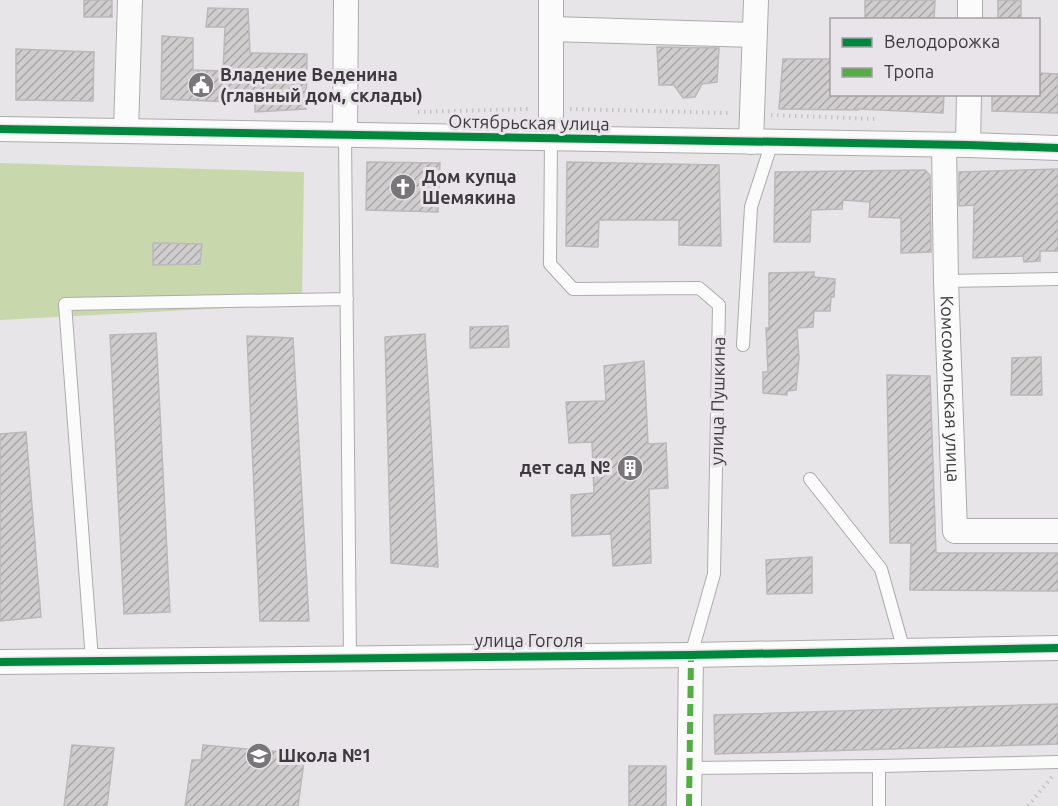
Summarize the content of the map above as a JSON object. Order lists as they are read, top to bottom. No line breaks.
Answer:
{"streets":{"street":["Октябрьская улица","Комсомольская улица","улица Пушкина","улица Гоголя"]},"crossings":[["Октябрьская улица","Комсомольская улица"],["Октябрьская улица","улица Пушкина"],["улица Пушкина","улица Гоголя"]],"places":{"public building":["Владение Веденина (главный дом, склады)"],"church":["Дом купца Шемякина"],"building":["дет сад №"],"school or university":["Школа №1"]},"legend":["Велодорожка","Тропа"]}
